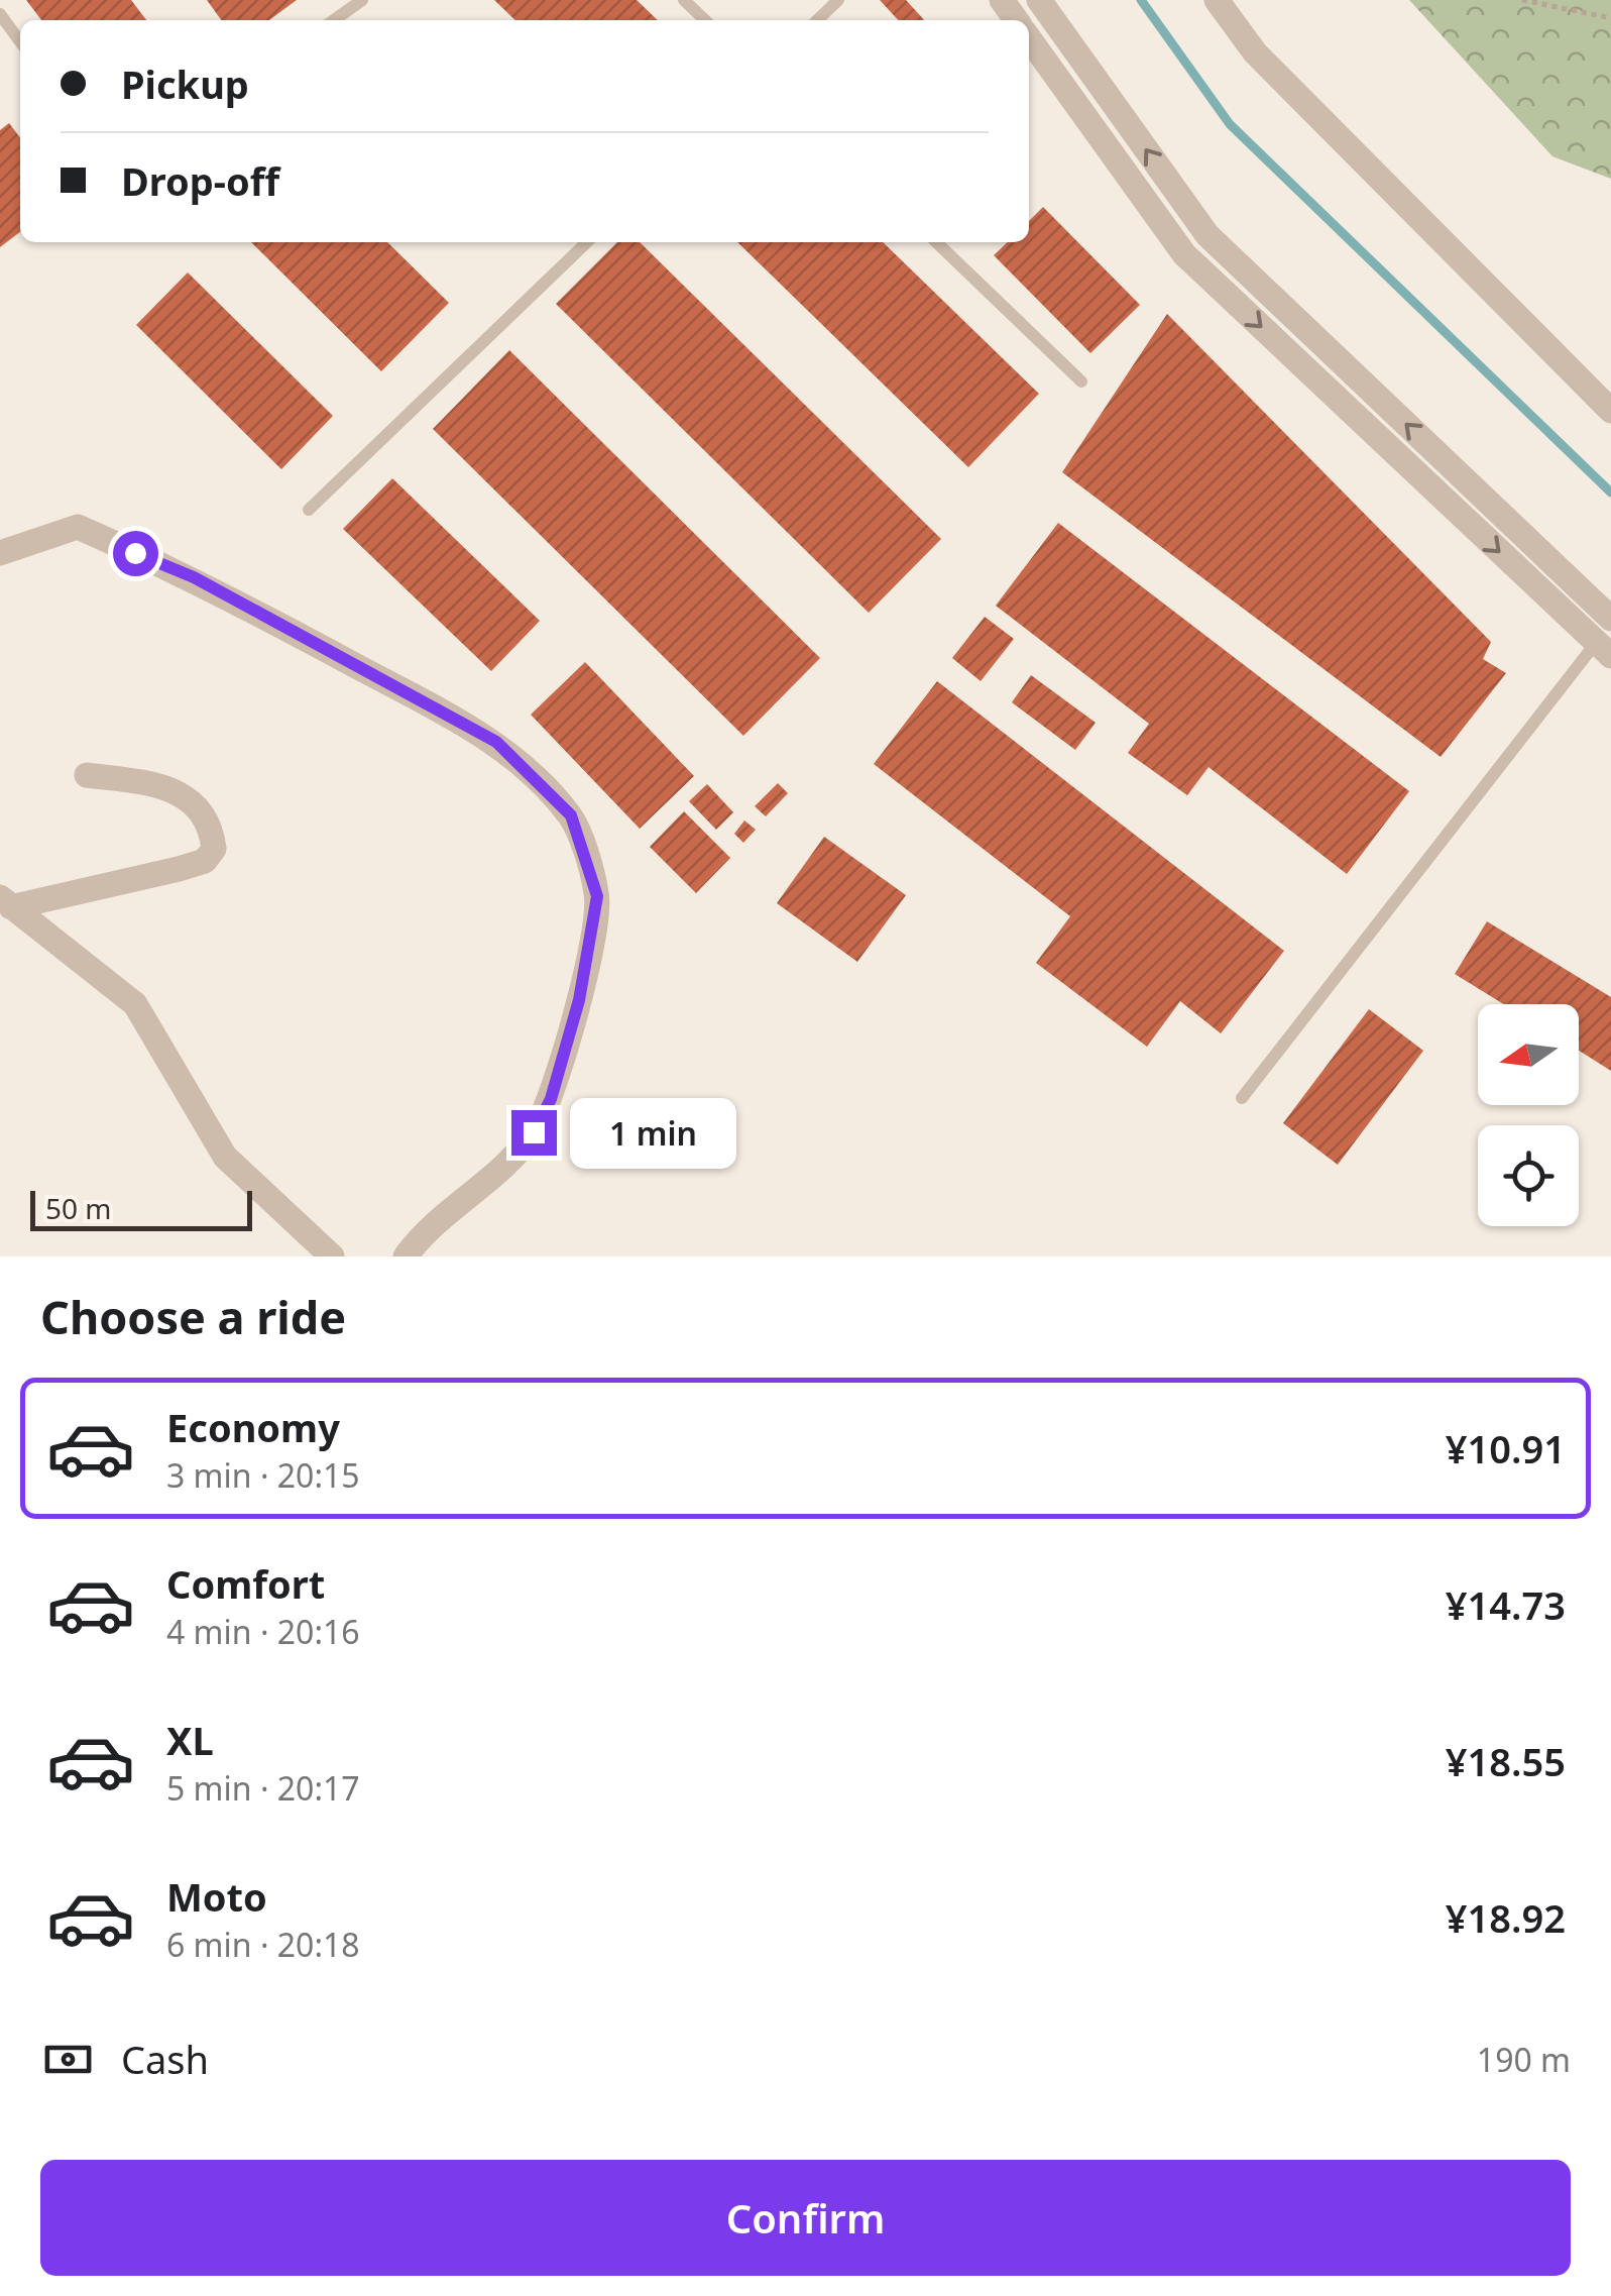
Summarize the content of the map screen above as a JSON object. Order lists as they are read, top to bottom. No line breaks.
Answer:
{"scale_bar":"50 m","north":"left","page":{"banner":["Pickup","Drop-off"],"bubble":"1 min","scale":"50 m","heading":"Choose a ride","list":[{"name":"Economy","note":"3 min · 20:15","value":"¥10.91"},{"name":"Comfort","note":"4 min · 20:16","value":"¥14.73"},{"name":"XL","note":"5 min · 20:17","value":"¥18.55"},{"name":"Moto","note":"6 min · 20:18","value":"¥18.92"}],"pay":["Cash","190 m"],"buttons":"Confirm"}}
